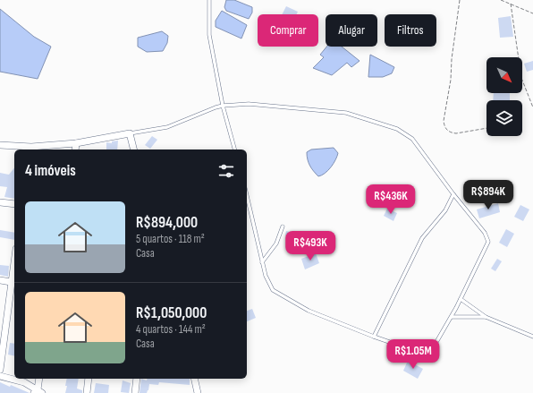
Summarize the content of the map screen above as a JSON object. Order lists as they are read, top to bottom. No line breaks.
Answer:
{"north":"bottom right","page":{"chip":["Comprar","Alugar","Filtros"],"heading":"4 imóveis","price":["R$894K","R$436K","R$493K","R$1.05M"],"list":[{"name":"R$894,000","note":"5 quartos · 118 m² · Casa"},{"name":"R$1,050,000","note":"4 quartos · 144 m² · Casa"}]}}
